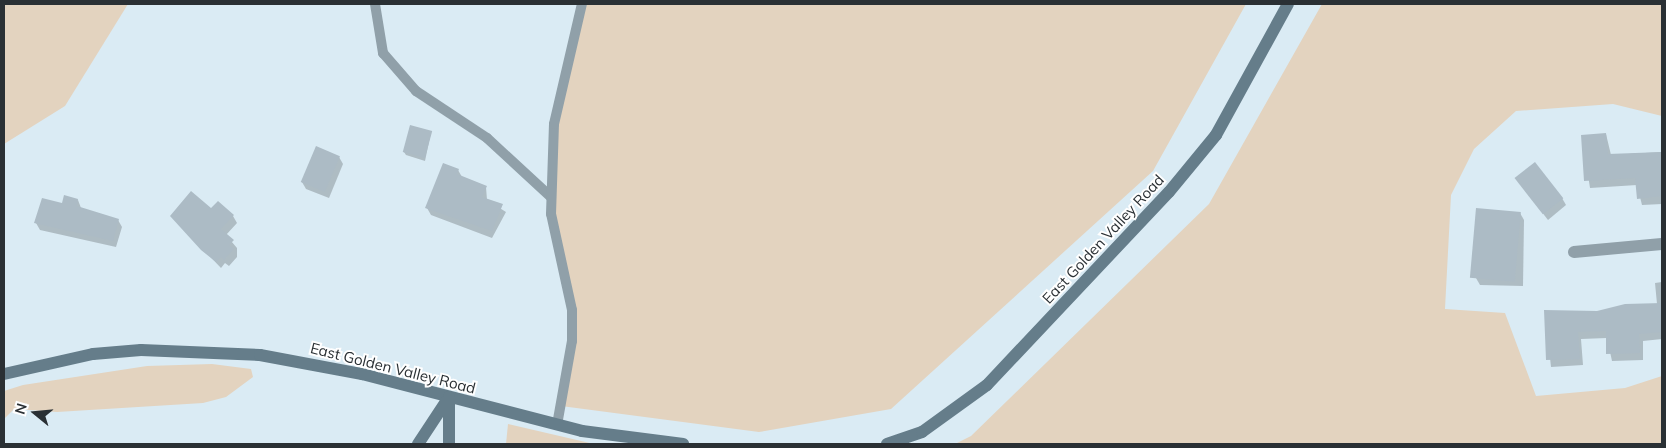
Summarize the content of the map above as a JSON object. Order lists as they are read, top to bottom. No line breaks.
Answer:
{"streets":{"main road":["East Golden Valley Road"]},"north":"left"}
